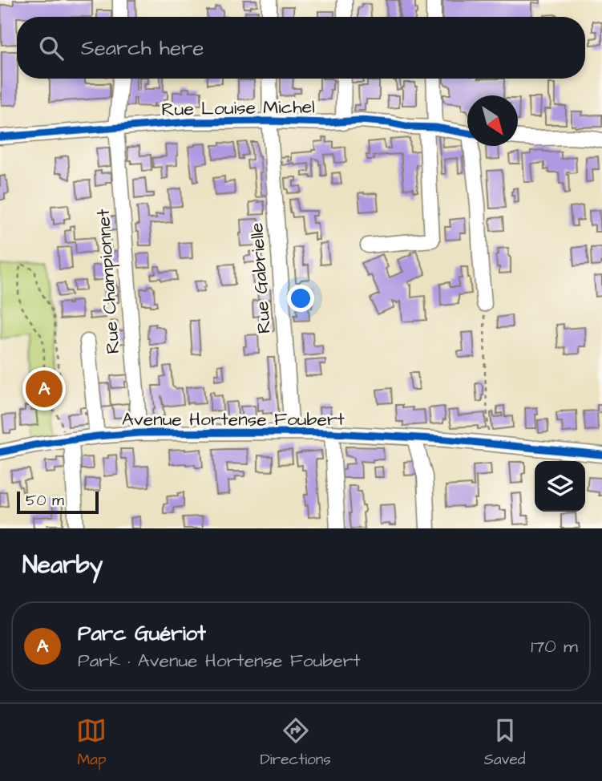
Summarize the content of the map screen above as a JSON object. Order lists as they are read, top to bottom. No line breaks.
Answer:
{"streets":{"street":["Rue Louise Michel","Rue Gabrielle","Rue Championnet","Avenue Hortense Foubert"]},"crossings":[["Rue Louise Michel","Rue Gabrielle"],["Rue Louise Michel","Rue Championnet"],["Rue Gabrielle","Avenue Hortense Foubert"],["Rue Championnet","Avenue Hortense Foubert"]],"scale_bar":"50 m","north":"bottom right","page":{"search":"Search here","pins":"A","scale":"50 m","heading":"Nearby","list":[{"mark":"A","name":"Parc Guériot","note":"Park · Avenue Hortense Foubert","value":"170 m"}],"nav":["Map","Directions","Saved"]}}
